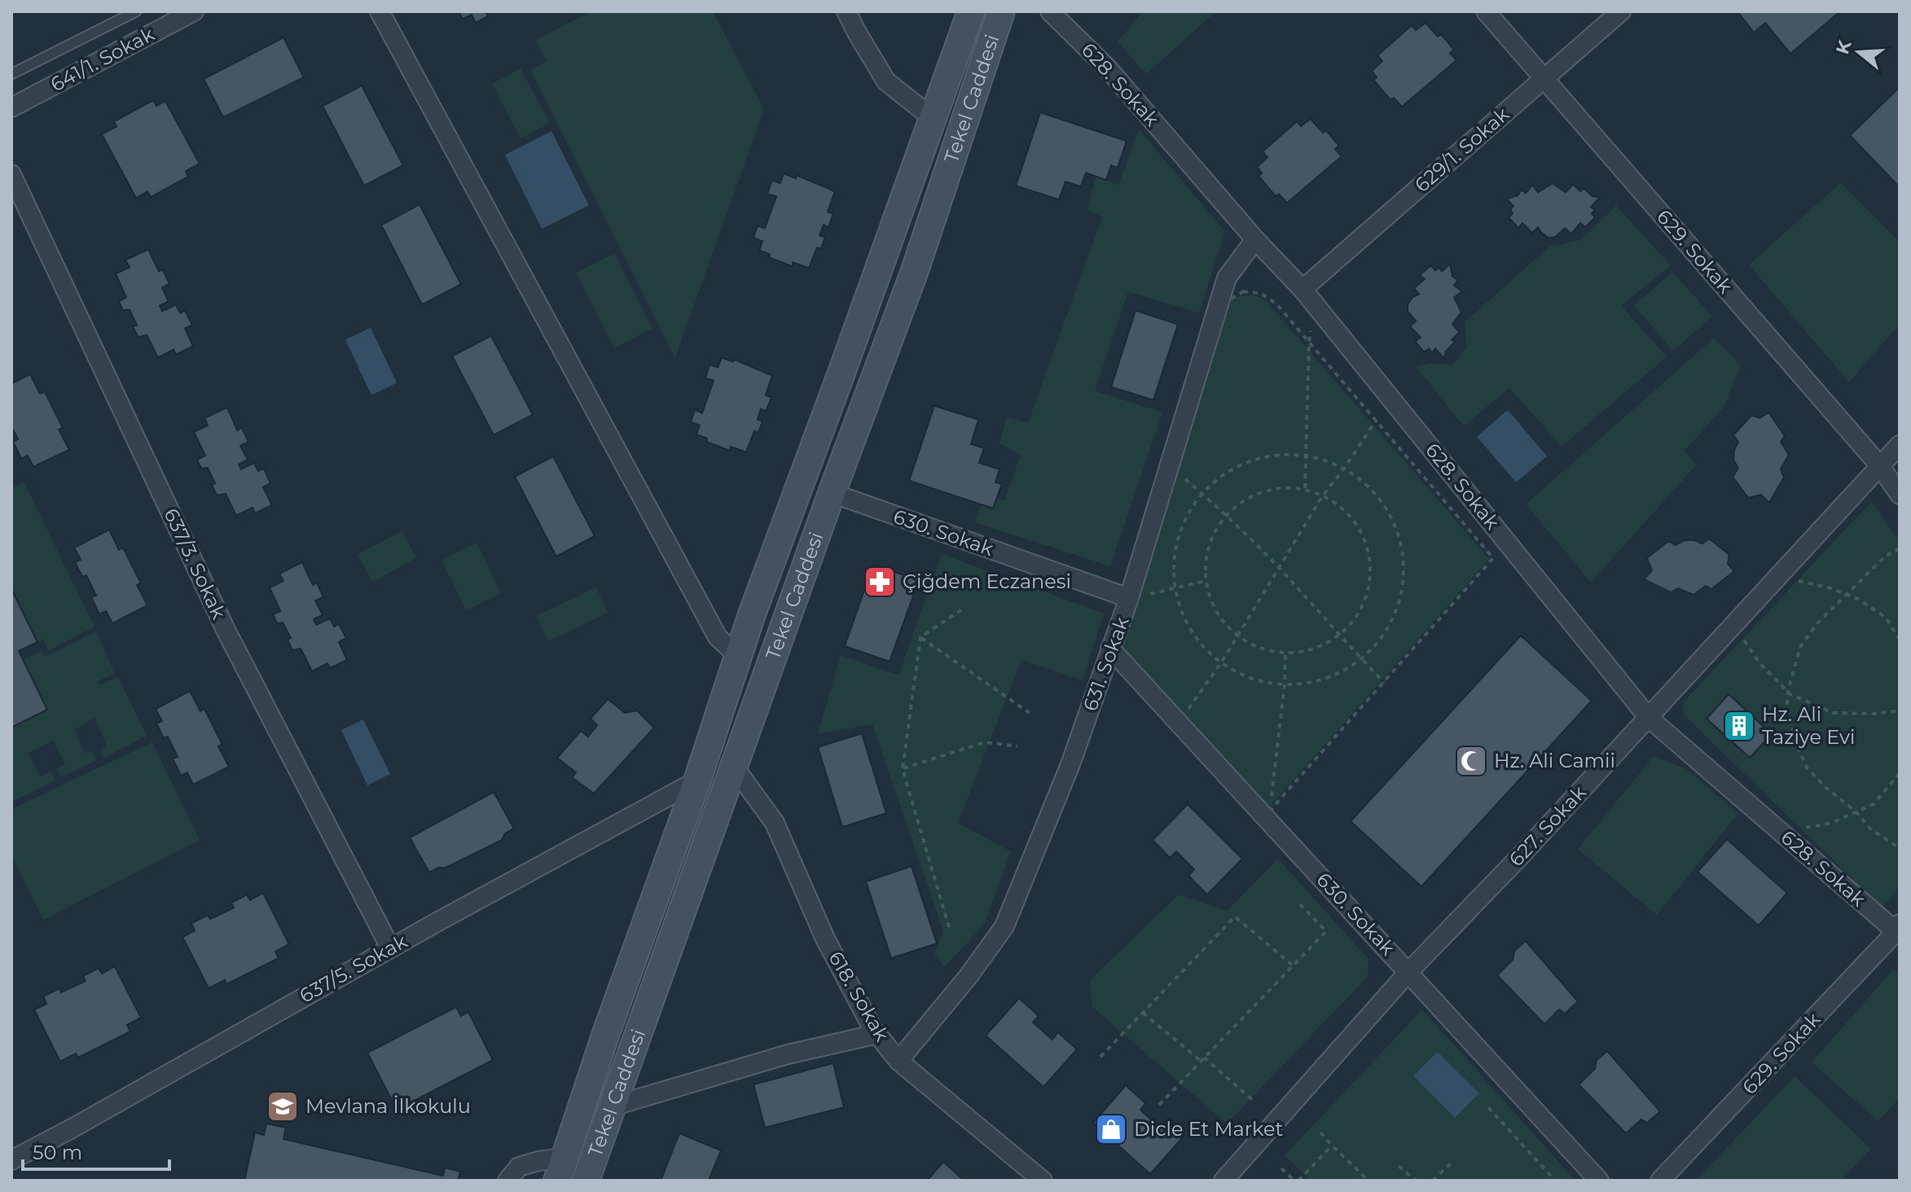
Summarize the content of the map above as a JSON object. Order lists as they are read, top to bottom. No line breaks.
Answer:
{"streets":{"main road":["Tekel Caddesi"],"street":["641/1. Sokak","628. Sokak","629/1. Sokak","629. Sokak","630. Sokak","637/3. Sokak","631. Sokak","627. Sokak","637/5. Sokak","618. Sokak"]},"crossings":[["628. Sokak","629/1. Sokak"],["628. Sokak","629. Sokak"],["628. Sokak","631. Sokak"],["628. Sokak","627. Sokak"],["Tekel Caddesi","630. Sokak"],["Tekel Caddesi","618. Sokak"],["629/1. Sokak","629. Sokak"],["629. Sokak","627. Sokak"],["630. Sokak","631. Sokak"],["630. Sokak","627. Sokak"],["637/3. Sokak","637/5. Sokak"],["631. Sokak","618. Sokak"]],"places":{"pharmacy":["Çiğdem Eczanesi"],"building":["Hz. Ali Taziye Evi"],"mosque":["Hz. Ali Camii"],"school or university":["Mevlana İlkokulu"],"shop":["Dicle Et Market"]},"scale_bar":"50 m","north":"left"}
